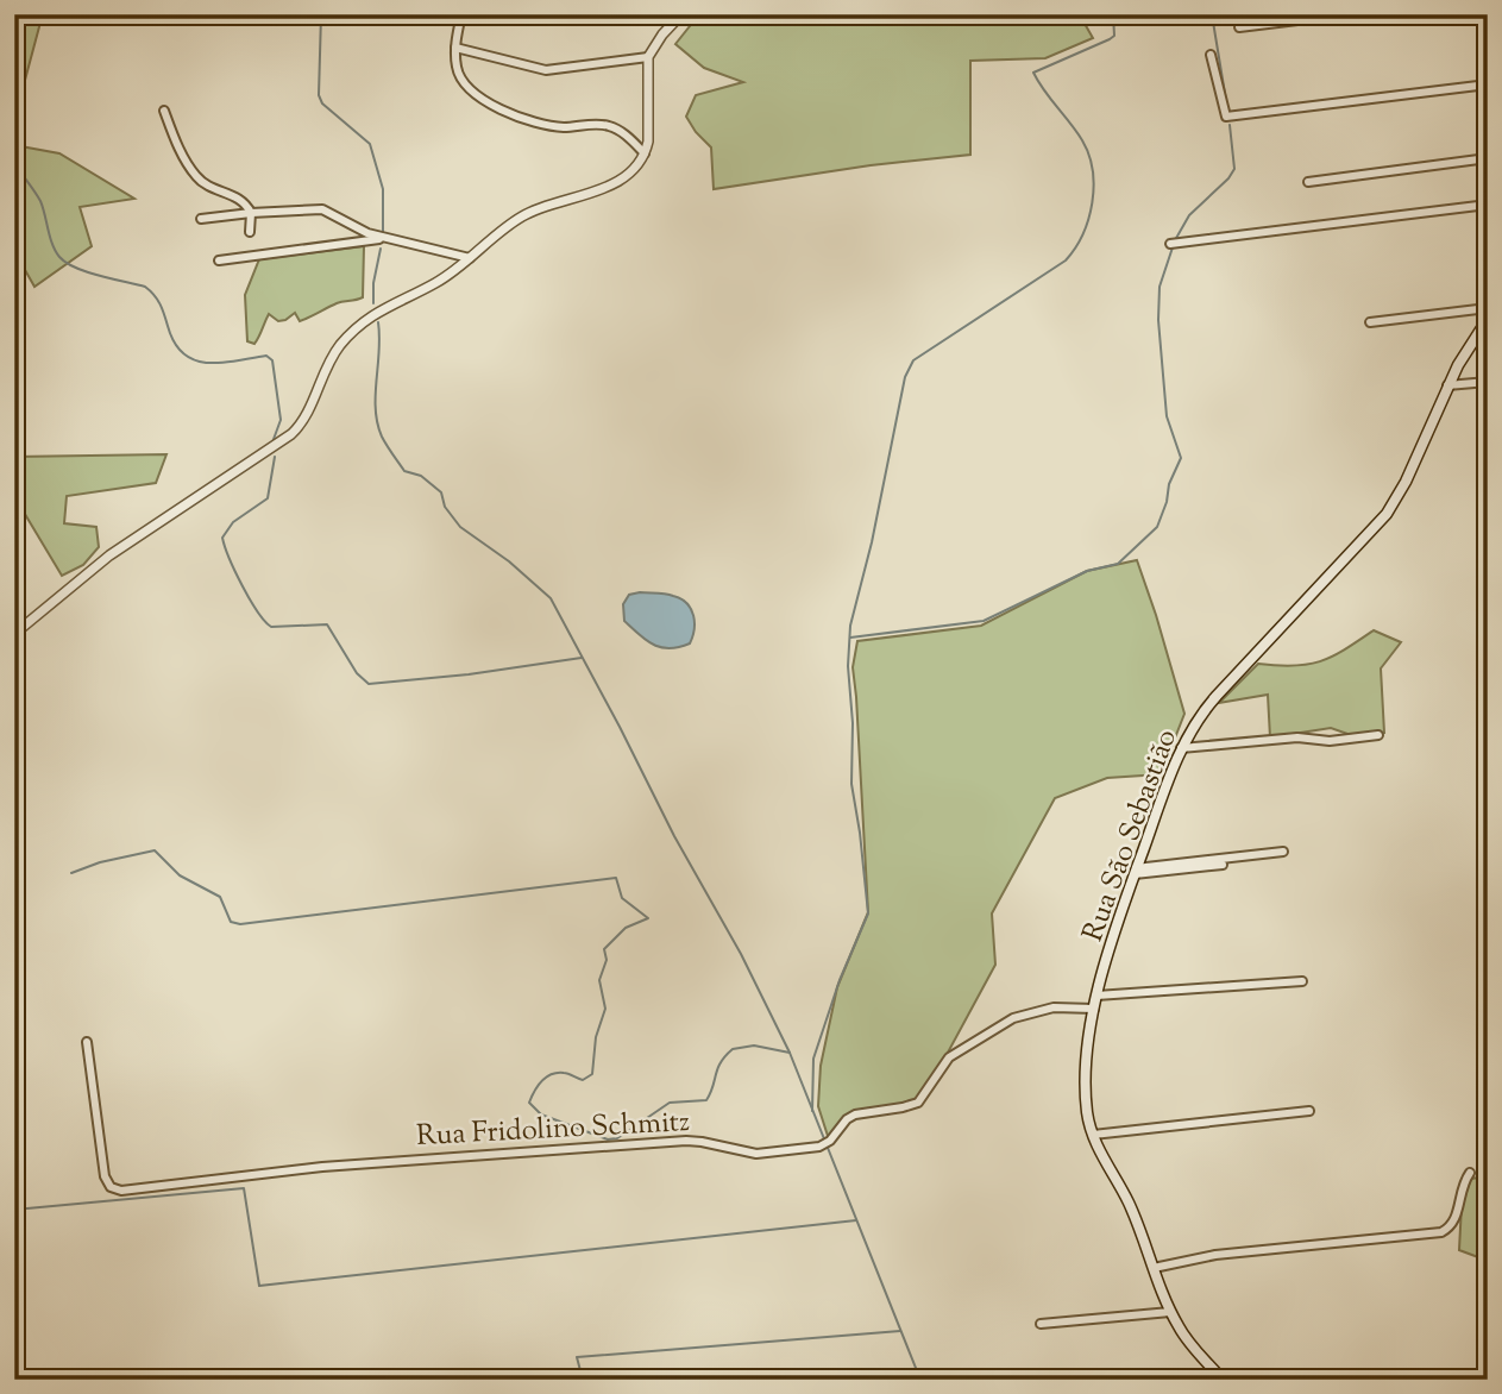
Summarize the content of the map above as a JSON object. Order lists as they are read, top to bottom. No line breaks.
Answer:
{"streets":{"main road":["Rua São Sebastião"],"street":["Rua Fridolino Schmitz"]},"crossings":[["Rua São Sebastião","Rua Fridolino Schmitz"]]}
